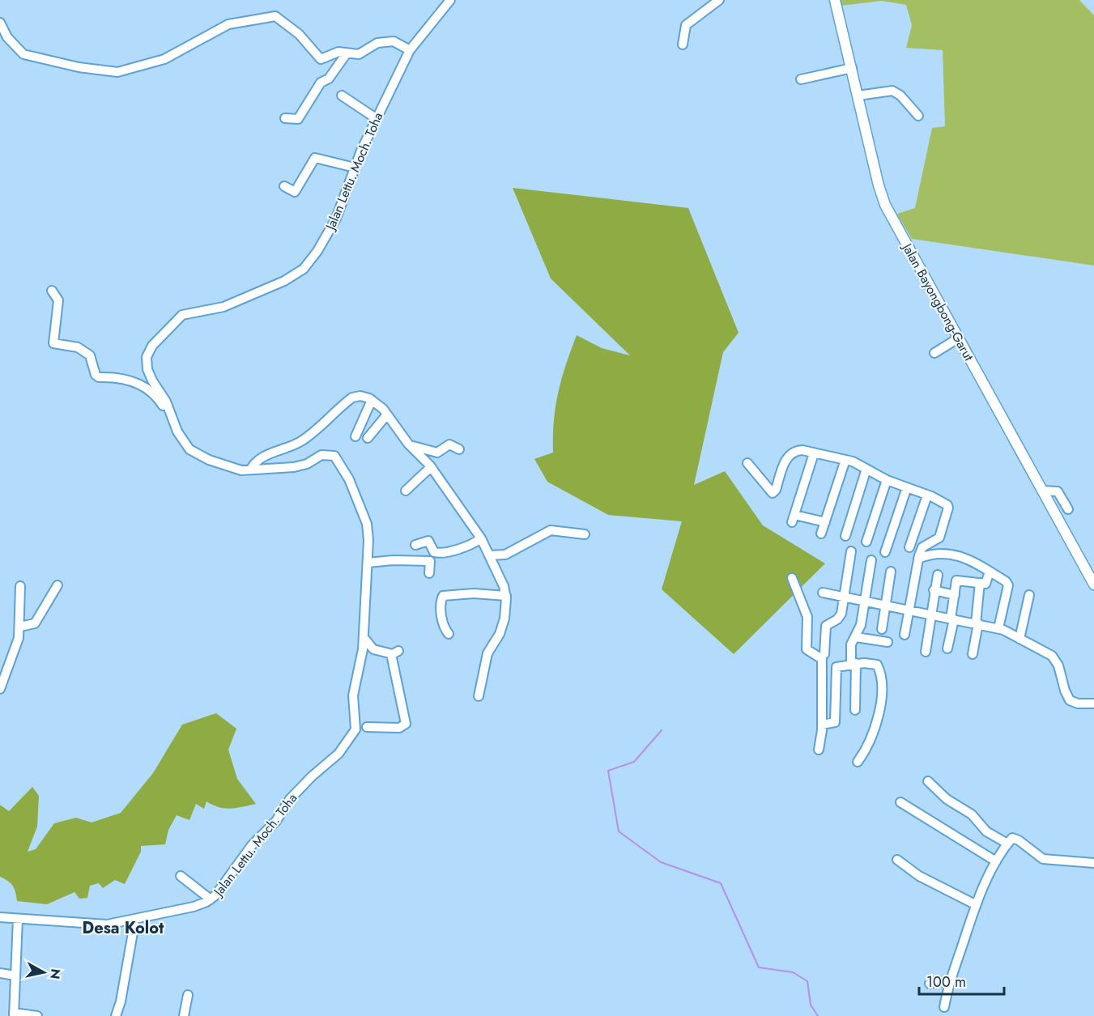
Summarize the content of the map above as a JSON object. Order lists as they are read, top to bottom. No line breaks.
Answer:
{"streets":{"main road":["Jalan Bayongbong-Garut"],"street":["Jalan Lettu. Moch. Toha"]},"districts":["Desa Kolot"],"scale_bar":"100 m","north":"right"}
